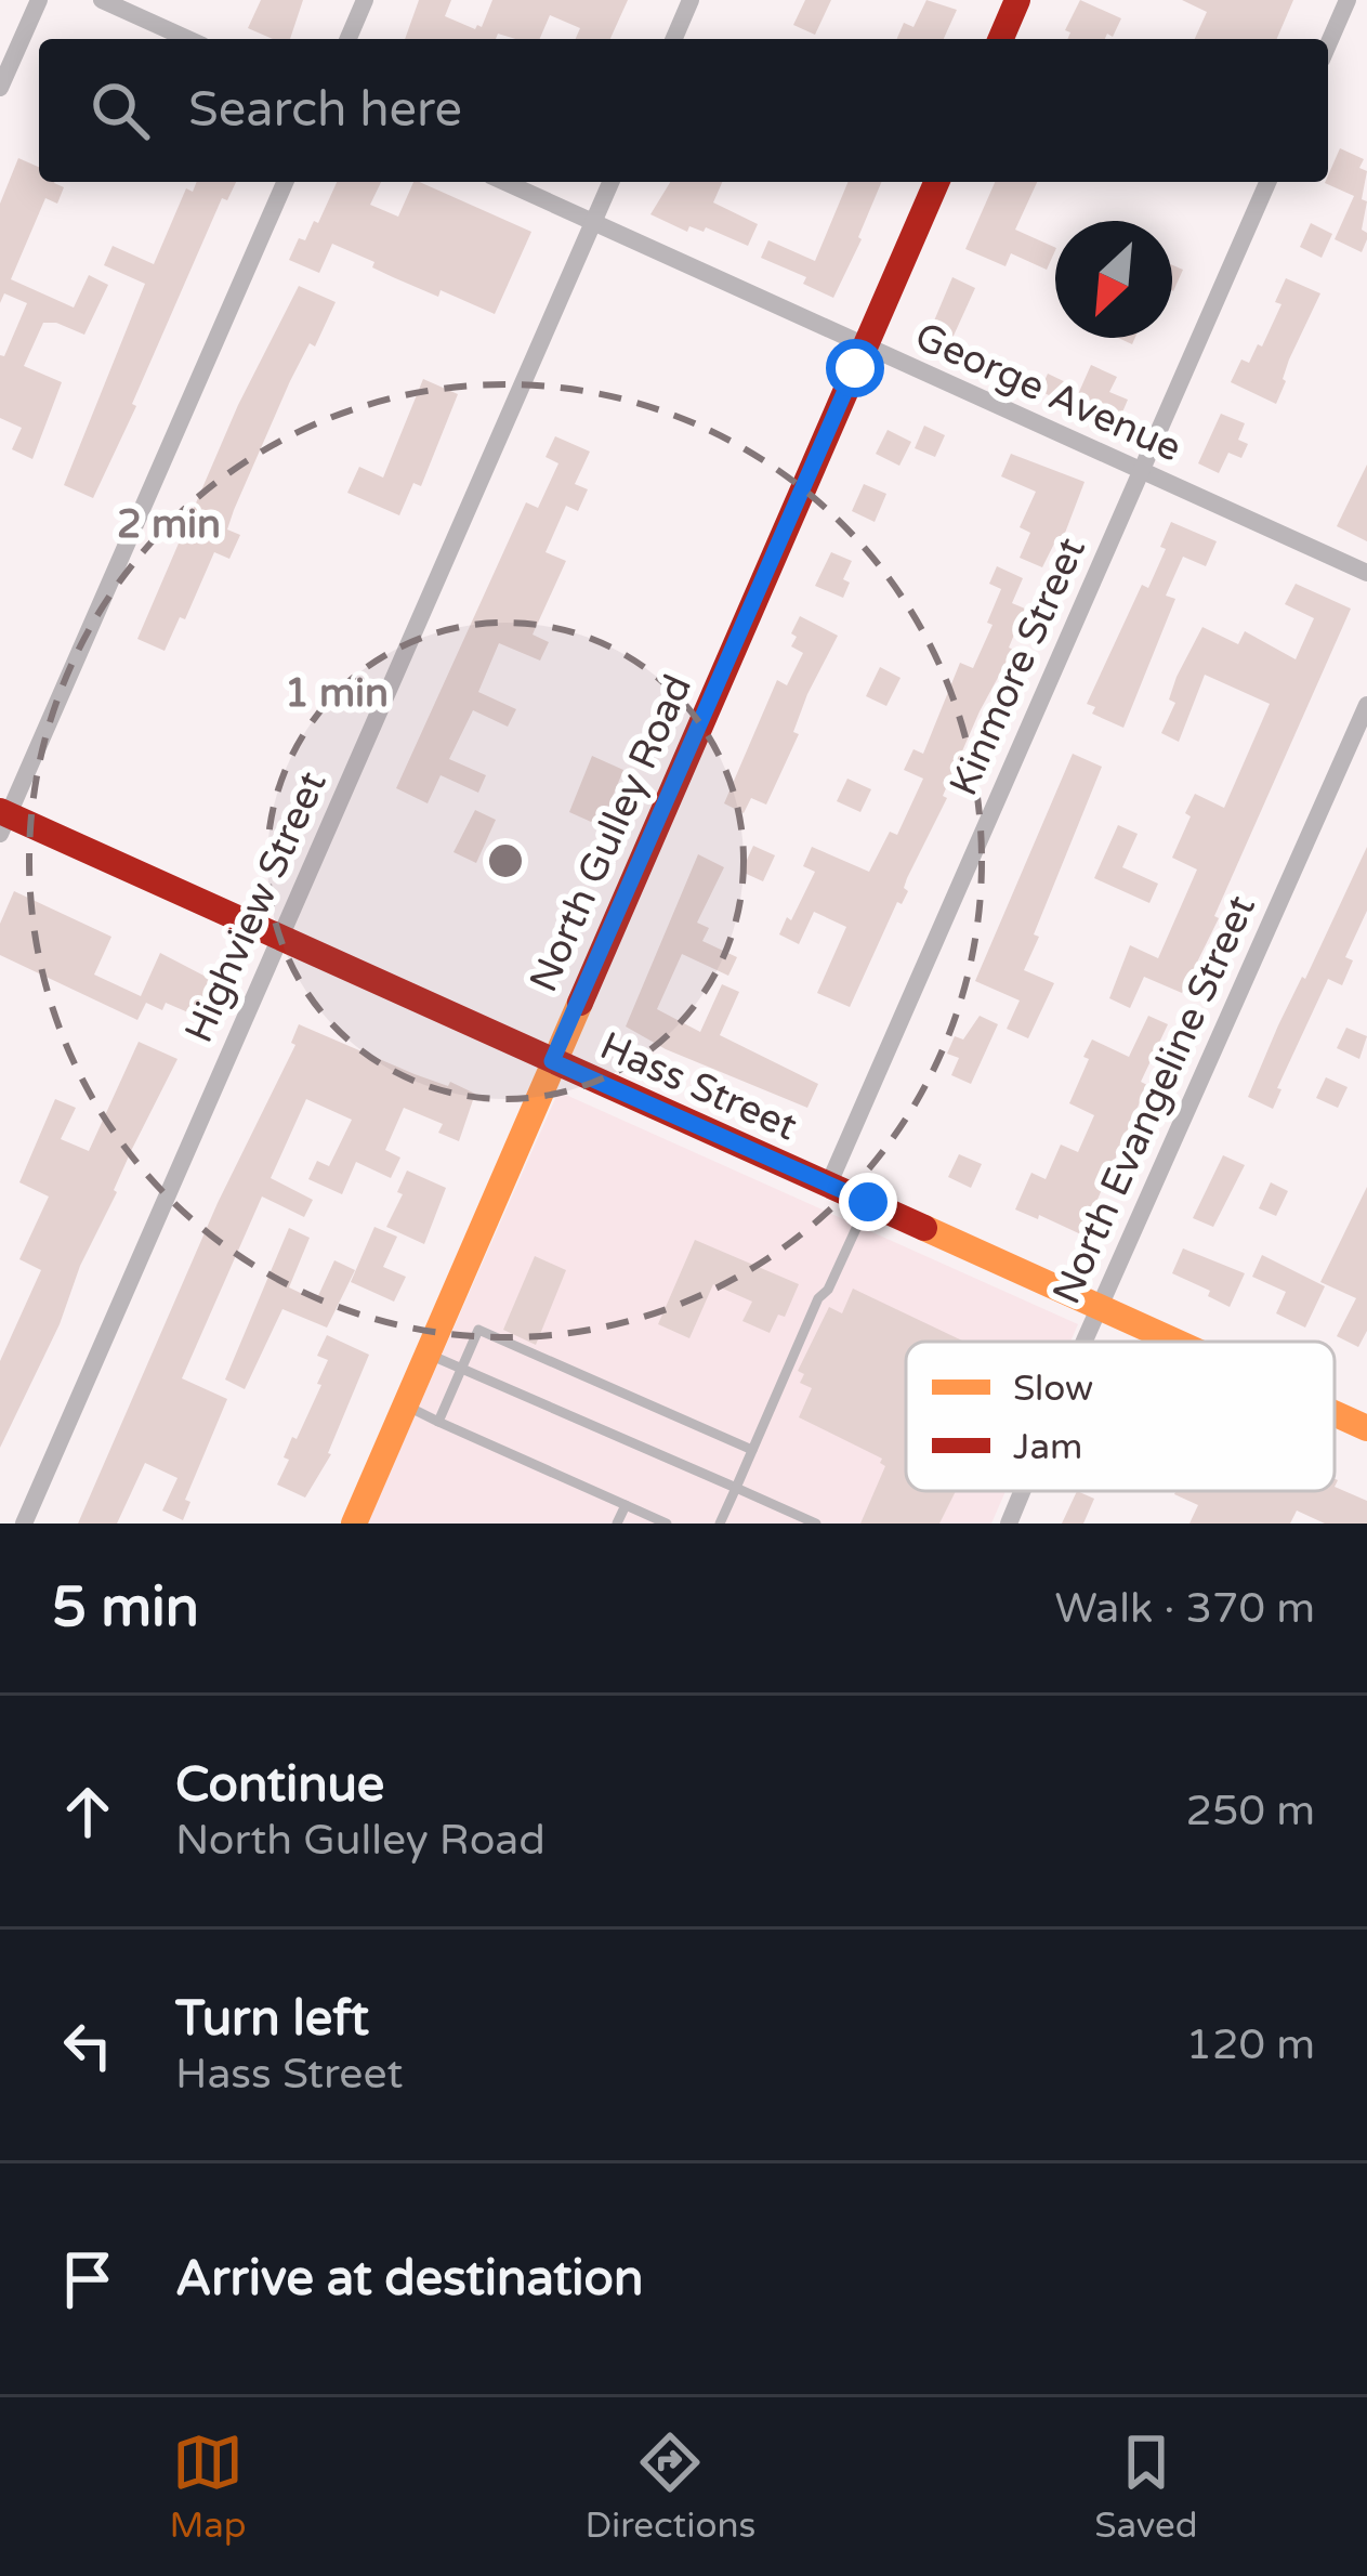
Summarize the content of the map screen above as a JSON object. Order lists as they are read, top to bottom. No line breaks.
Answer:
{"streets":{"street":["George Avenue","Kinmore Street","North Gulley Road","Highview Street","Hass Street","North Evangeline Street"]},"crossings":[["George Avenue","Kinmore Street"],["George Avenue","North Gulley Road"],["George Avenue","Highview Street"],["Kinmore Street","Hass Street"],["North Gulley Road","Hass Street"],["Highview Street","Hass Street"],["Hass Street","North Evangeline Street"]],"legend":["Slow","Jam"],"north":"bottom left","page":{"search":"Search here","heading":["5 min","Walk · 370 m"],"list":[["Continue","North Gulley Road","250 m"],["Turn left","Hass Street","120 m"],"Arrive at destination"],"nav":["Map","Directions","Saved"]},"rings":["2 min","1 min"]}
